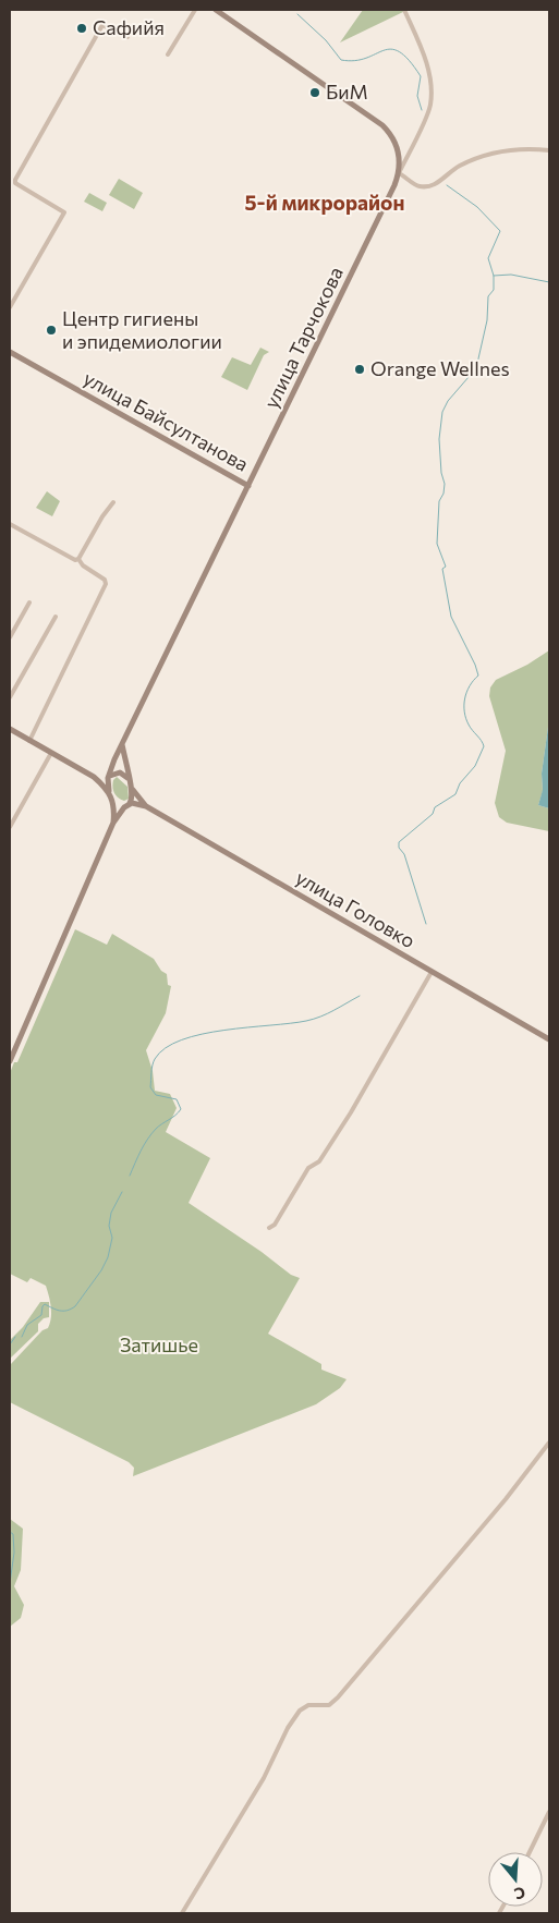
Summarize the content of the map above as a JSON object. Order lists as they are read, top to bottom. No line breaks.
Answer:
{"streets":{"main road":["улица Тарчокова","улица Байсултанова","улица Головко"]},"crossings":[["улица Тарчокова","улица Байсултанова"]],"districts":["5-й микрорайон"],"parks":["Затишье"],"places":["Сафийя","БиМ","Центр гигиены и эпидемиологии","Orange Wellnes"],"north":"bottom"}
